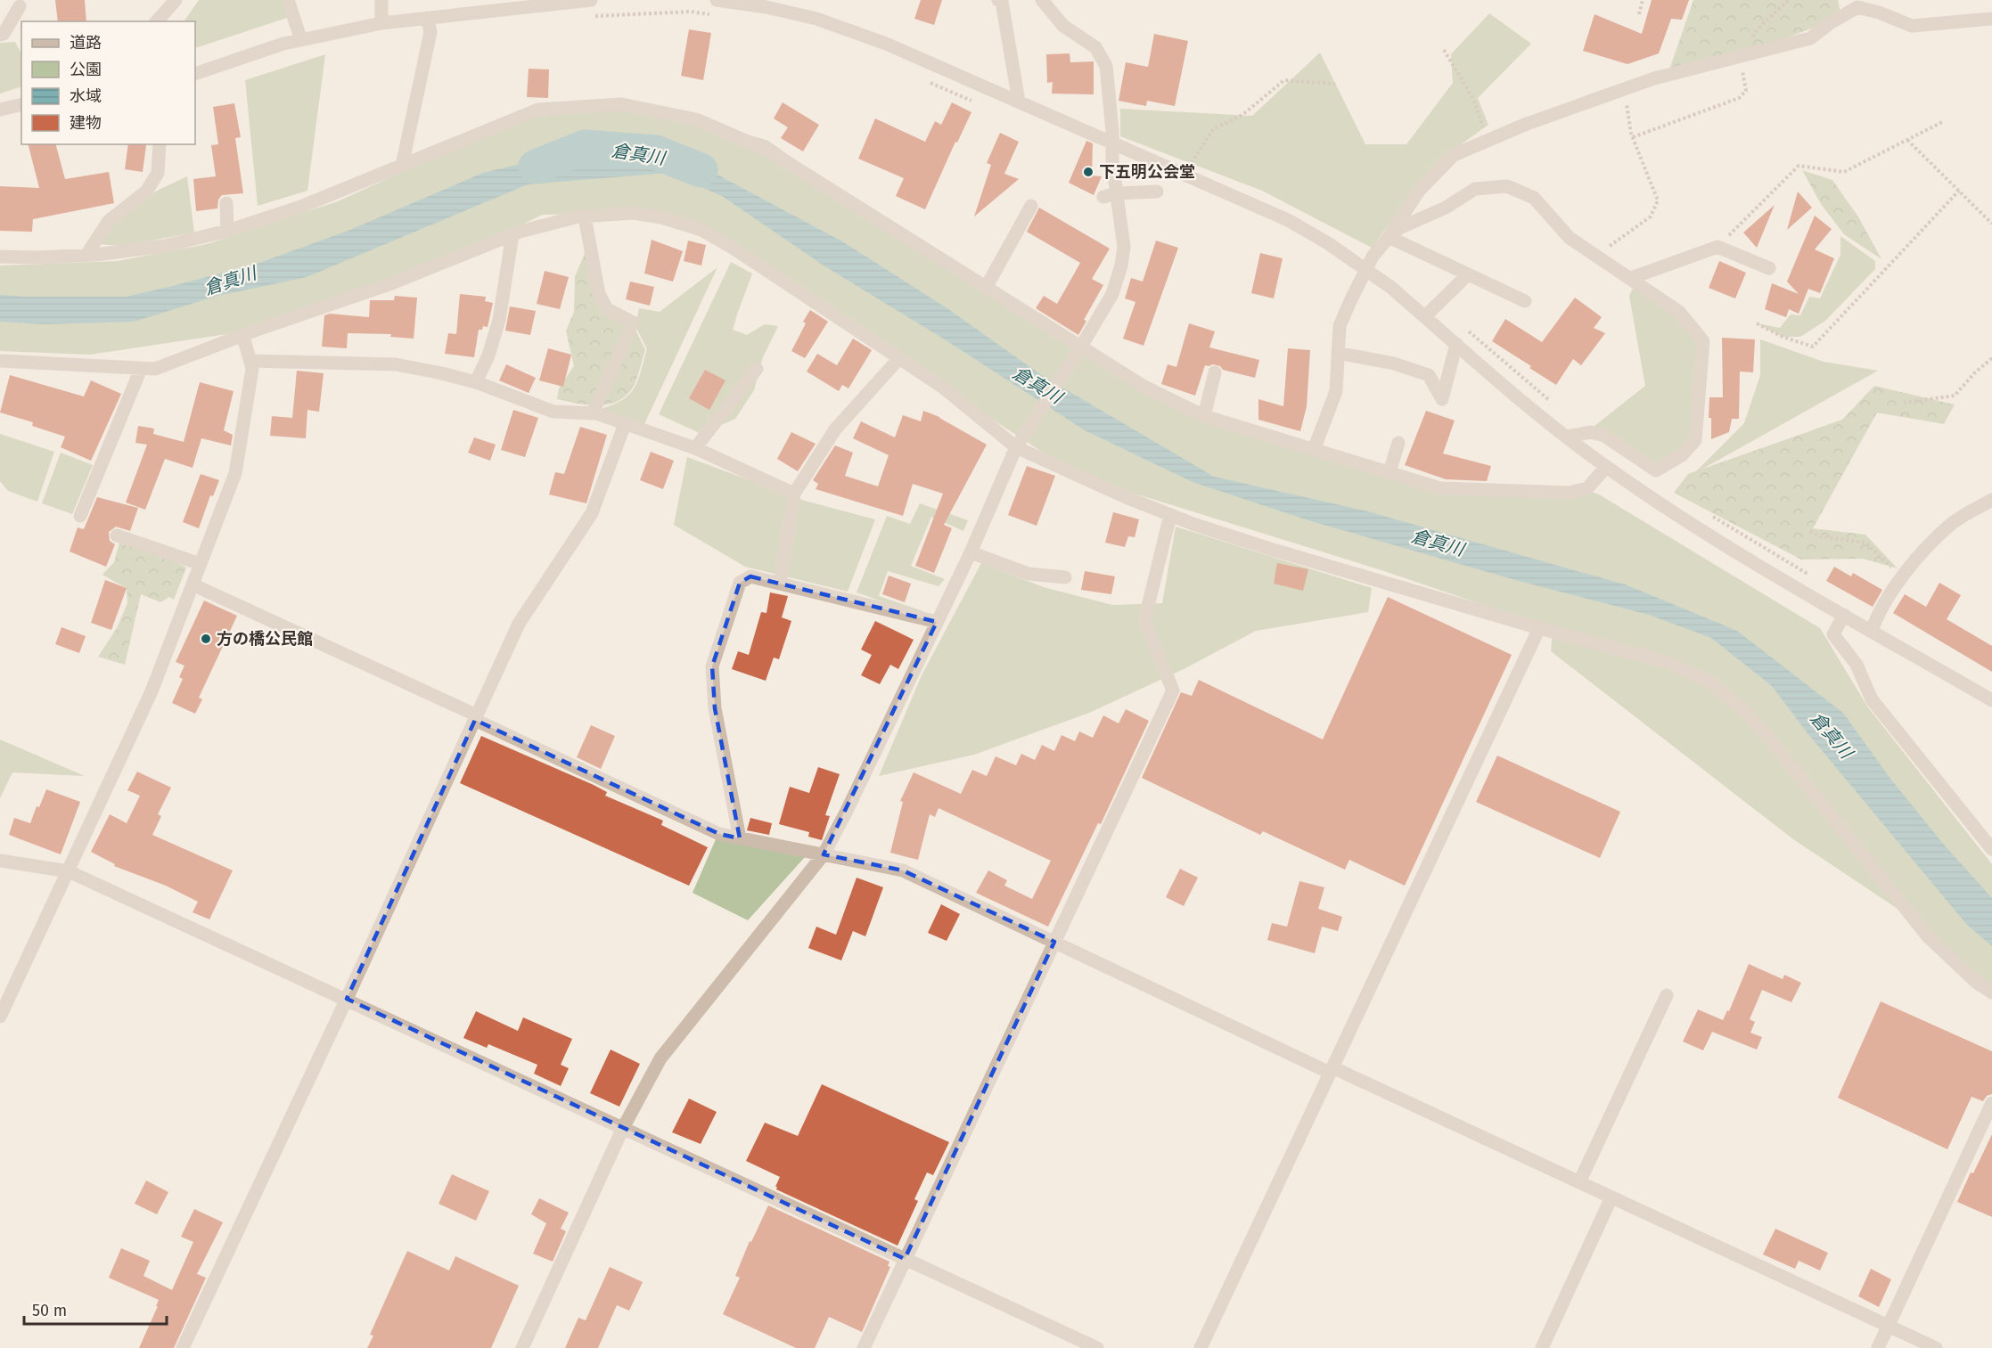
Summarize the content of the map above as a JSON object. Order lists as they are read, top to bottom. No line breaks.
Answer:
{"water":["倉真川"],"places":["下五明公会堂","方の橋公民館"],"legend":["道路","公園","水域","建物"],"scale_bar":"50 m"}
